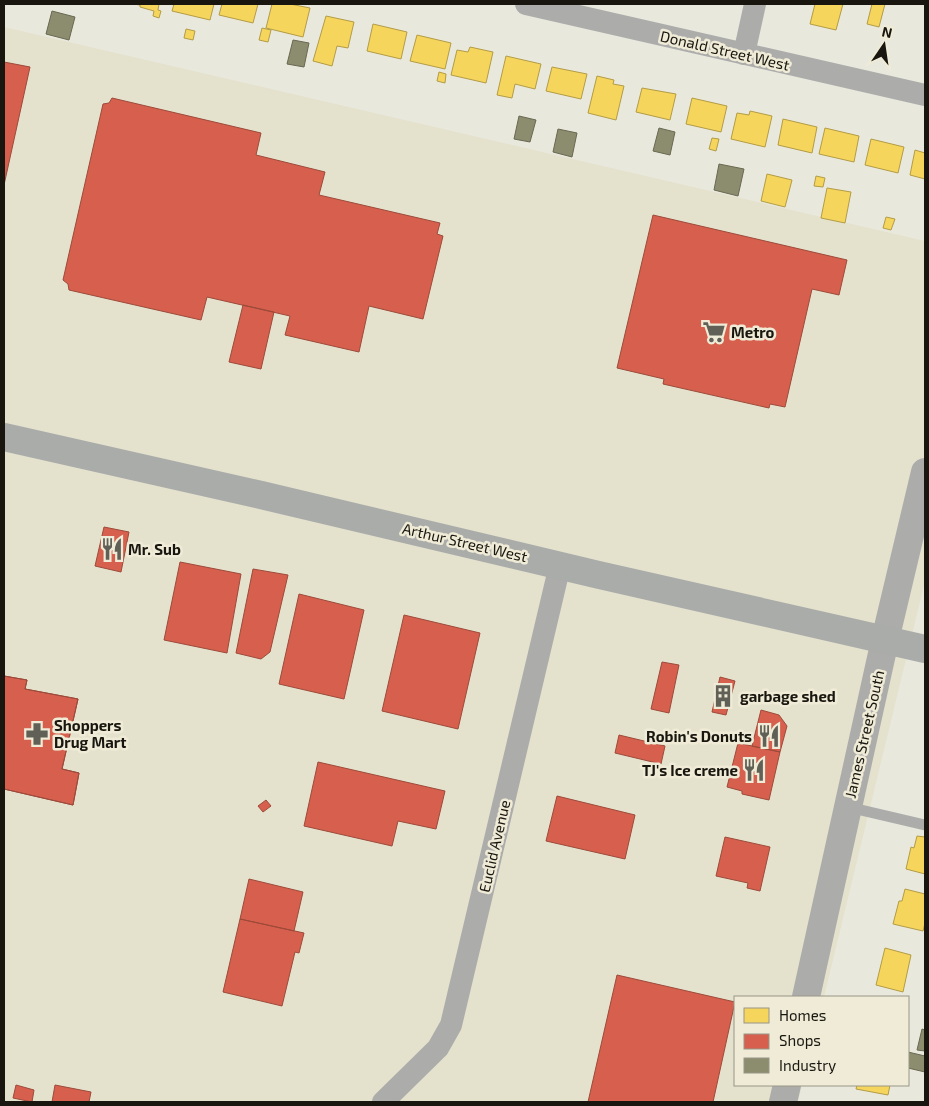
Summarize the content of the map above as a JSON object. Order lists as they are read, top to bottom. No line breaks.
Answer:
{"streets":{"main road":["Arthur Street West"],"street":["Donald Street West","James Street South","Euclid Avenue"]},"crossings":[["Arthur Street West","James Street South"],["Arthur Street West","Euclid Avenue"]],"places":{"supermarket":["Metro"],"restaurant":["Mr. Sub","Robin's Donuts","TJ's Ice creme"],"building":["garbage shed"],"pharmacy":["Shoppers Drug Mart"]},"legend":["Homes","Shops","Industry"],"north":"top"}
